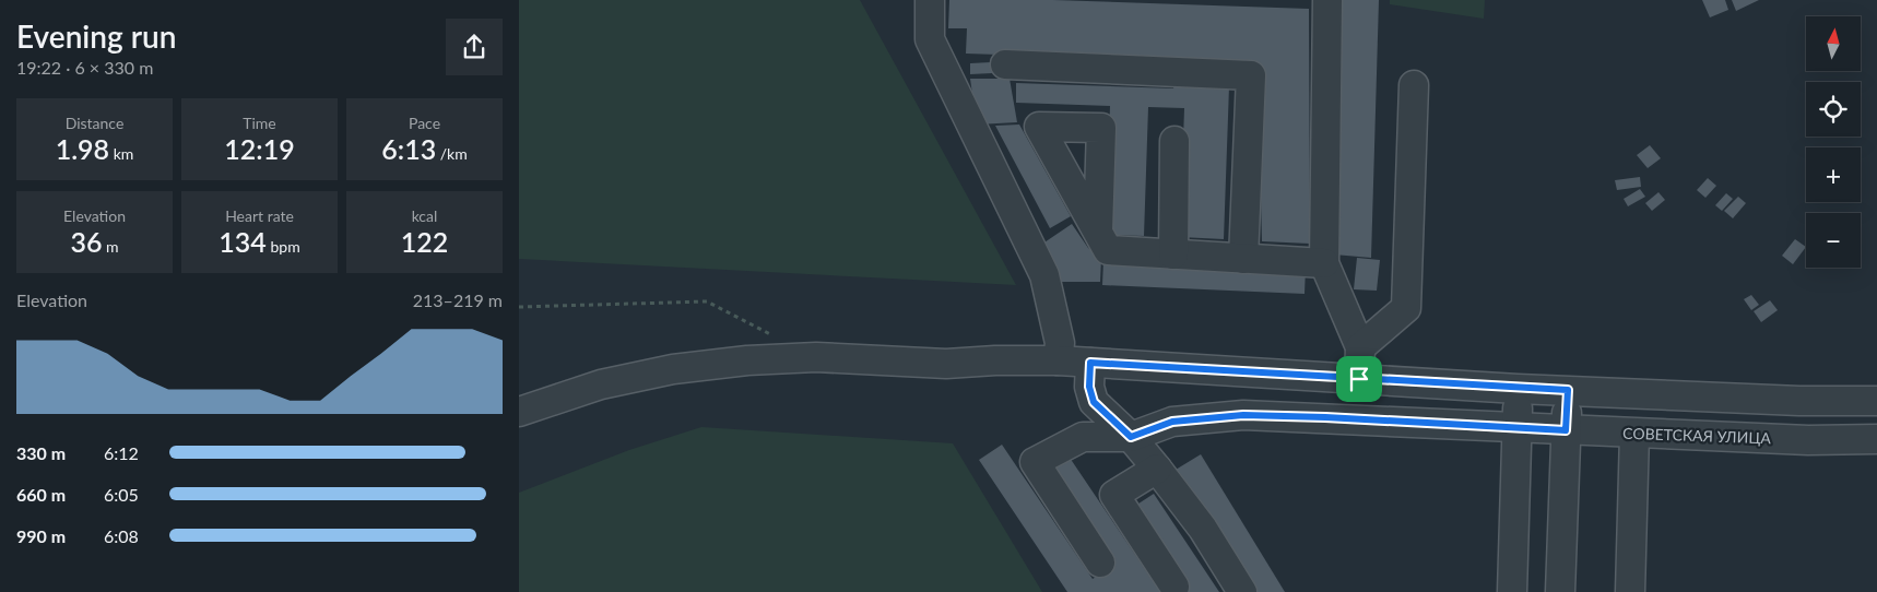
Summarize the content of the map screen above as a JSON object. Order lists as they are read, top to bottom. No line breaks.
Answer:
{"streets":{"street":["СОВЕТСКАЯ УЛИЦА"]},"north":"top","page":{"heading":["Evening run","19:22 · 6 × 330 m"],"map_buttons":["+","−"],"stats":[["Distance","1.98 km"],["Time","12:19"],["Pace","6:13 /km"],["Elevation","36 m"],["Heart rate","134 bpm"],["kcal","122"]],"chart":["Elevation","213–219 m"],"list":[{"name":"330 m","note":"6:12"},{"name":"660 m","note":"6:05"},{"name":"990 m","note":"6:08"}]}}
